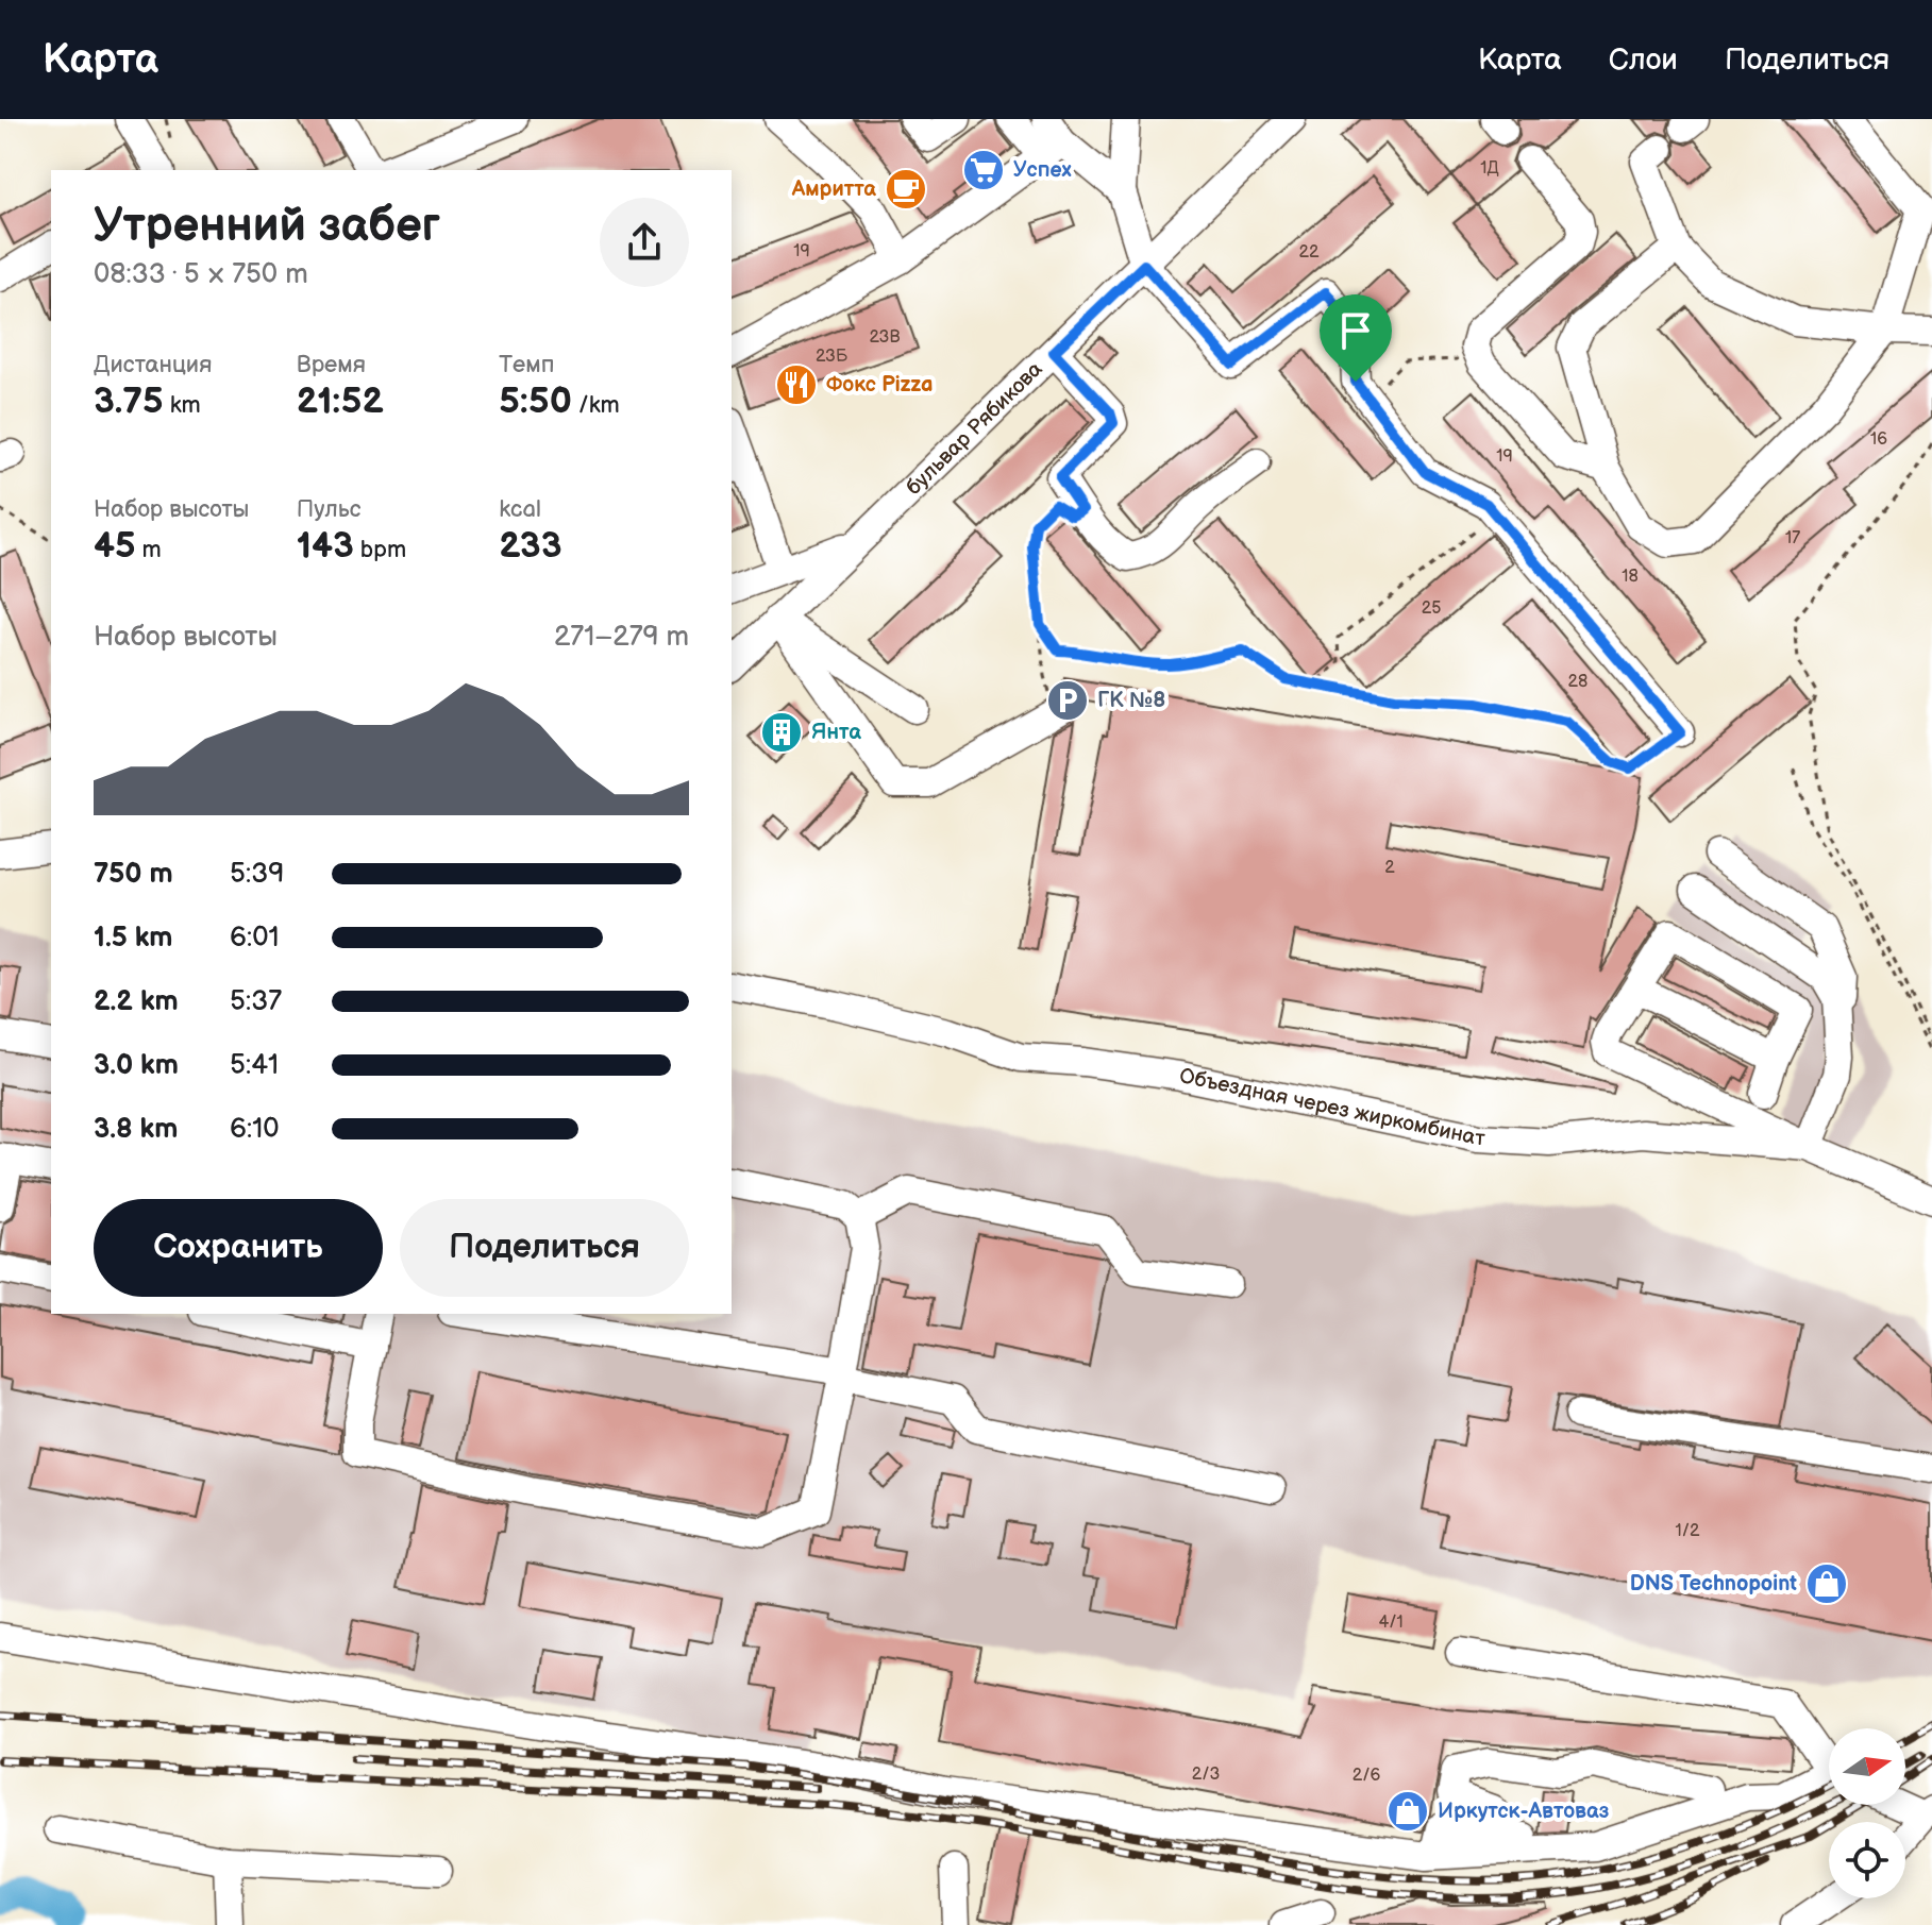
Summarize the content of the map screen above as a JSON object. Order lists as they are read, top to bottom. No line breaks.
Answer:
{"streets":{"street":["бульвар Рябикова","Объездная через жиркомбинат"]},"places":{"supermarket":["Успех"],"cafe":["Амритта"],"restaurant":["Фокс Pizza"],"parking":["ГК №8"],"building":["Янта"],"shop":["DNS Technopoint","Иркутск-Автоваз"]},"house_numbers":["1Д","19","22","23В","23Б","16","19","17","18","25","28","2","1/2","4/1","2/3","2/6"],"north":"right","page":{"header":"Карта","nav":["Карта","Слои","Поделиться"],"heading":["Утренний забег","08:33 · 5 × 750 m"],"stats":[["Дистанция","3.75 km"],["Время","21:52"],["Темп","5:50 /km"],["Набор высоты","45 m"],["Пульс","143 bpm"],["kcal","233"]],"chart":["Набор высоты","271–279 m"],"list":[{"name":"750 m","note":"5:39"},{"name":"1.5 km","note":"6:01"},{"name":"2.2 km","note":"5:37"},{"name":"3.0 km","note":"5:41"},{"name":"3.8 km","note":"6:10"}],"buttons":["Сохранить","Поделиться"]}}
